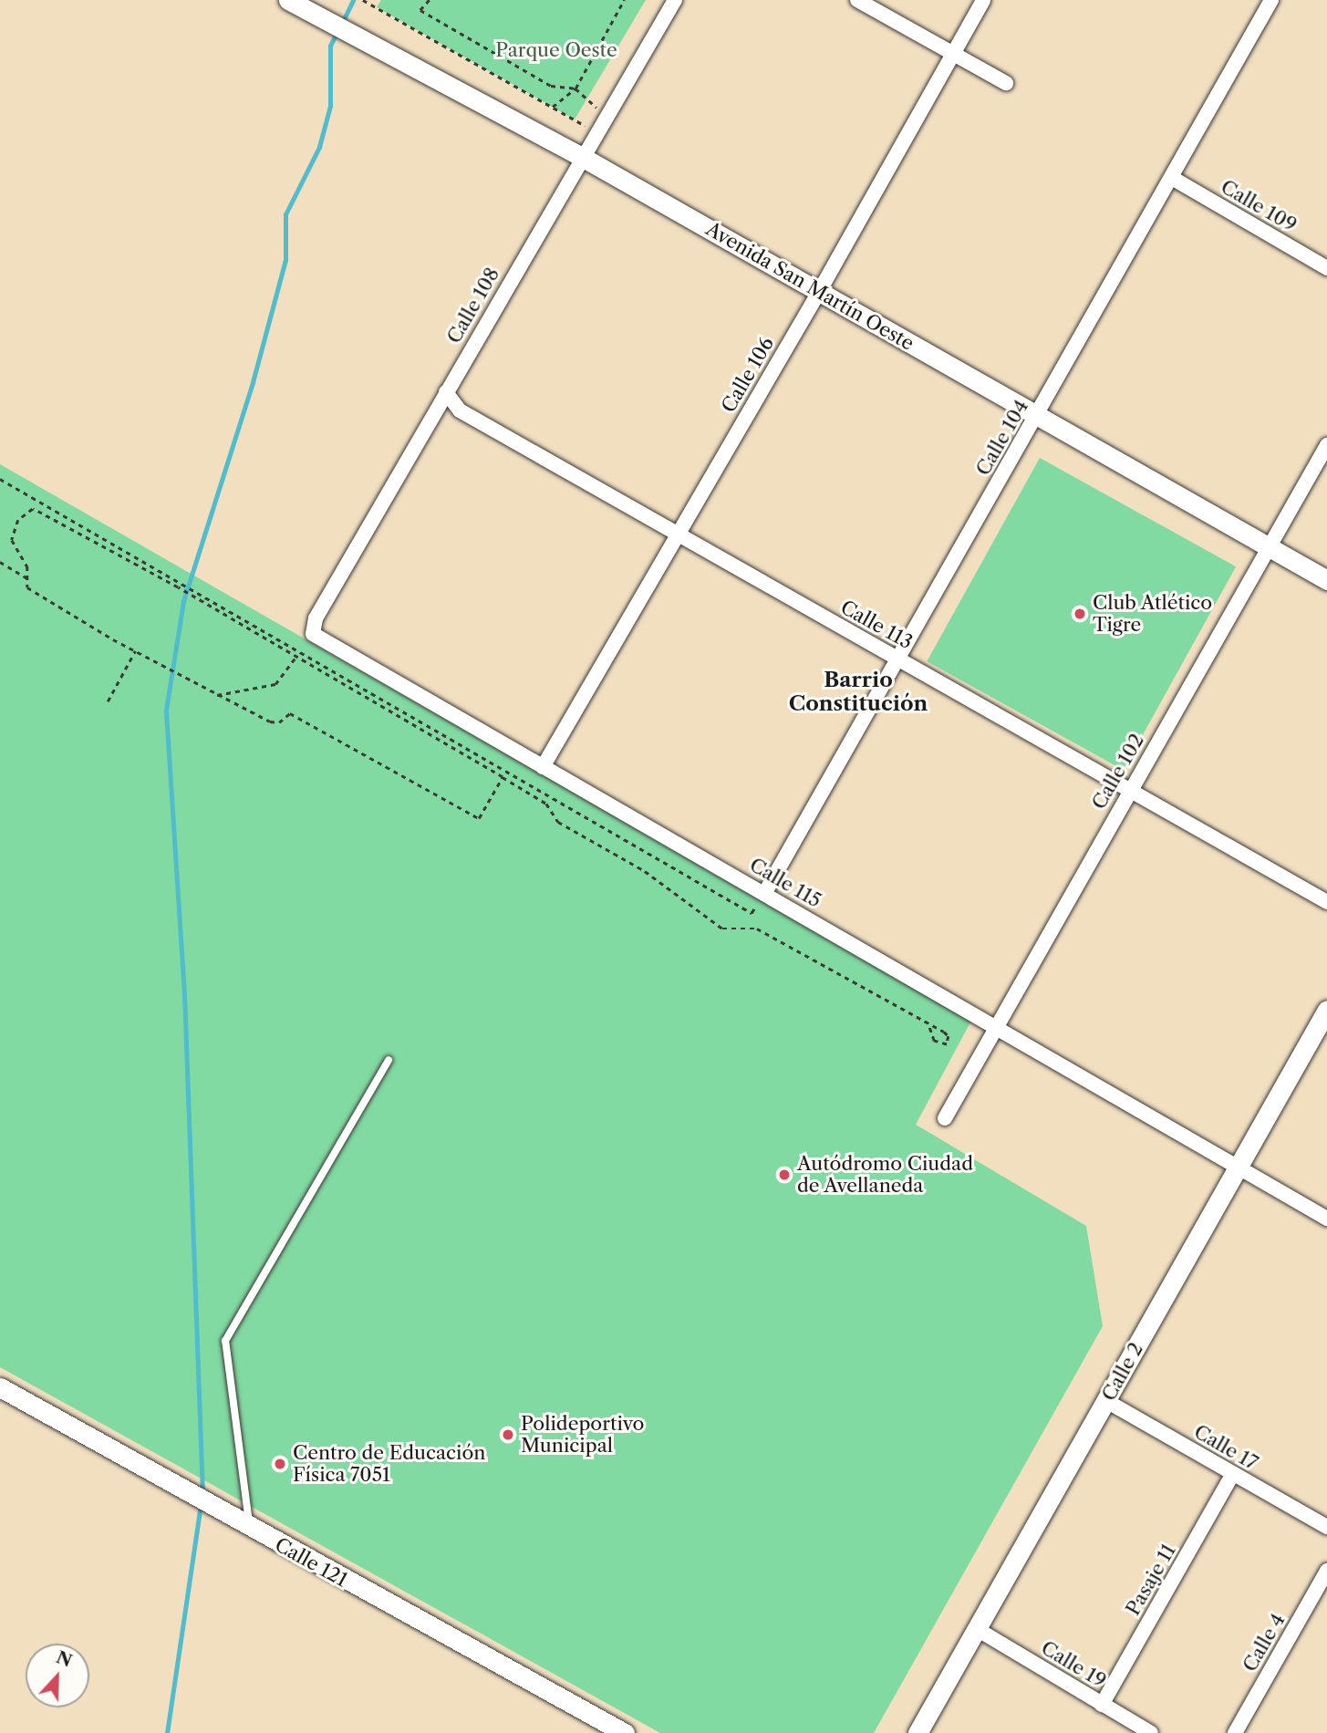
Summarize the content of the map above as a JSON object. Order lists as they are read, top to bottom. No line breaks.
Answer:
{"streets":{"street":["Calle 109","Avenida San Martín Oeste","Calle 108","Calle 106","Calle 104","Calle 113","Calle 102","Calle 115","Calle 2","Calle 17","Calle 121","Pasaje 11","Calle 4","Calle 19"]},"crossings":[["Calle 109","Calle 104"],["Avenida San Martín Oeste","Calle 108"],["Avenida San Martín Oeste","Calle 106"],["Avenida San Martín Oeste","Calle 104"],["Avenida San Martín Oeste","Calle 102"],["Calle 108","Calle 113"],["Calle 108","Calle 115"],["Calle 106","Calle 113"],["Calle 106","Calle 115"],["Calle 104","Calle 113"],["Calle 104","Calle 115"],["Calle 113","Calle 102"],["Calle 102","Calle 115"],["Calle 115","Calle 2"],["Calle 2","Calle 17"],["Calle 2","Calle 19"],["Calle 17","Pasaje 11"],["Pasaje 11","Calle 19"]],"districts":["Barrio Constitución"],"parks":["Parque Oeste"],"places":["Club Atlético Tigre","Autódromo Ciudad de Avellaneda","Polideportivo Municipal","Centro de Educación Física 7051"],"north":"top"}
